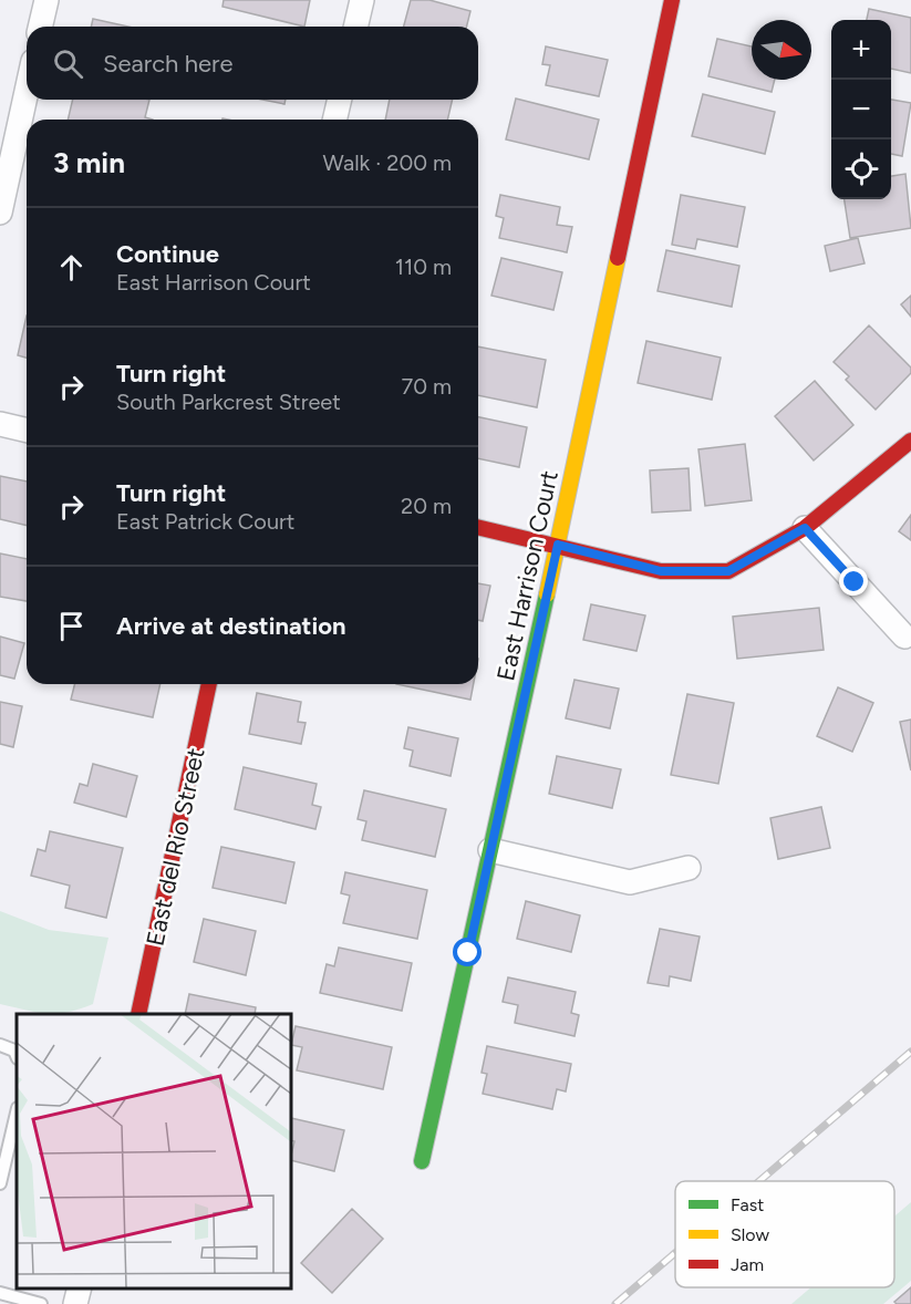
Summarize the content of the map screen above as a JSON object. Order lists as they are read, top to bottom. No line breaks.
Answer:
{"streets":{"street":["East Harrison Court","East del Rio Street"]},"legend":["Fast","Slow","Jam"],"north":"right","page":{"map_buttons":["+","−"],"search":"Search here","heading":["3 min","Walk · 200 m"],"list":[["Continue","East Harrison Court","110 m"],["Turn right","South Parkcrest Street","70 m"],["Turn right","East Patrick Court","20 m"],"Arrive at destination"]}}
